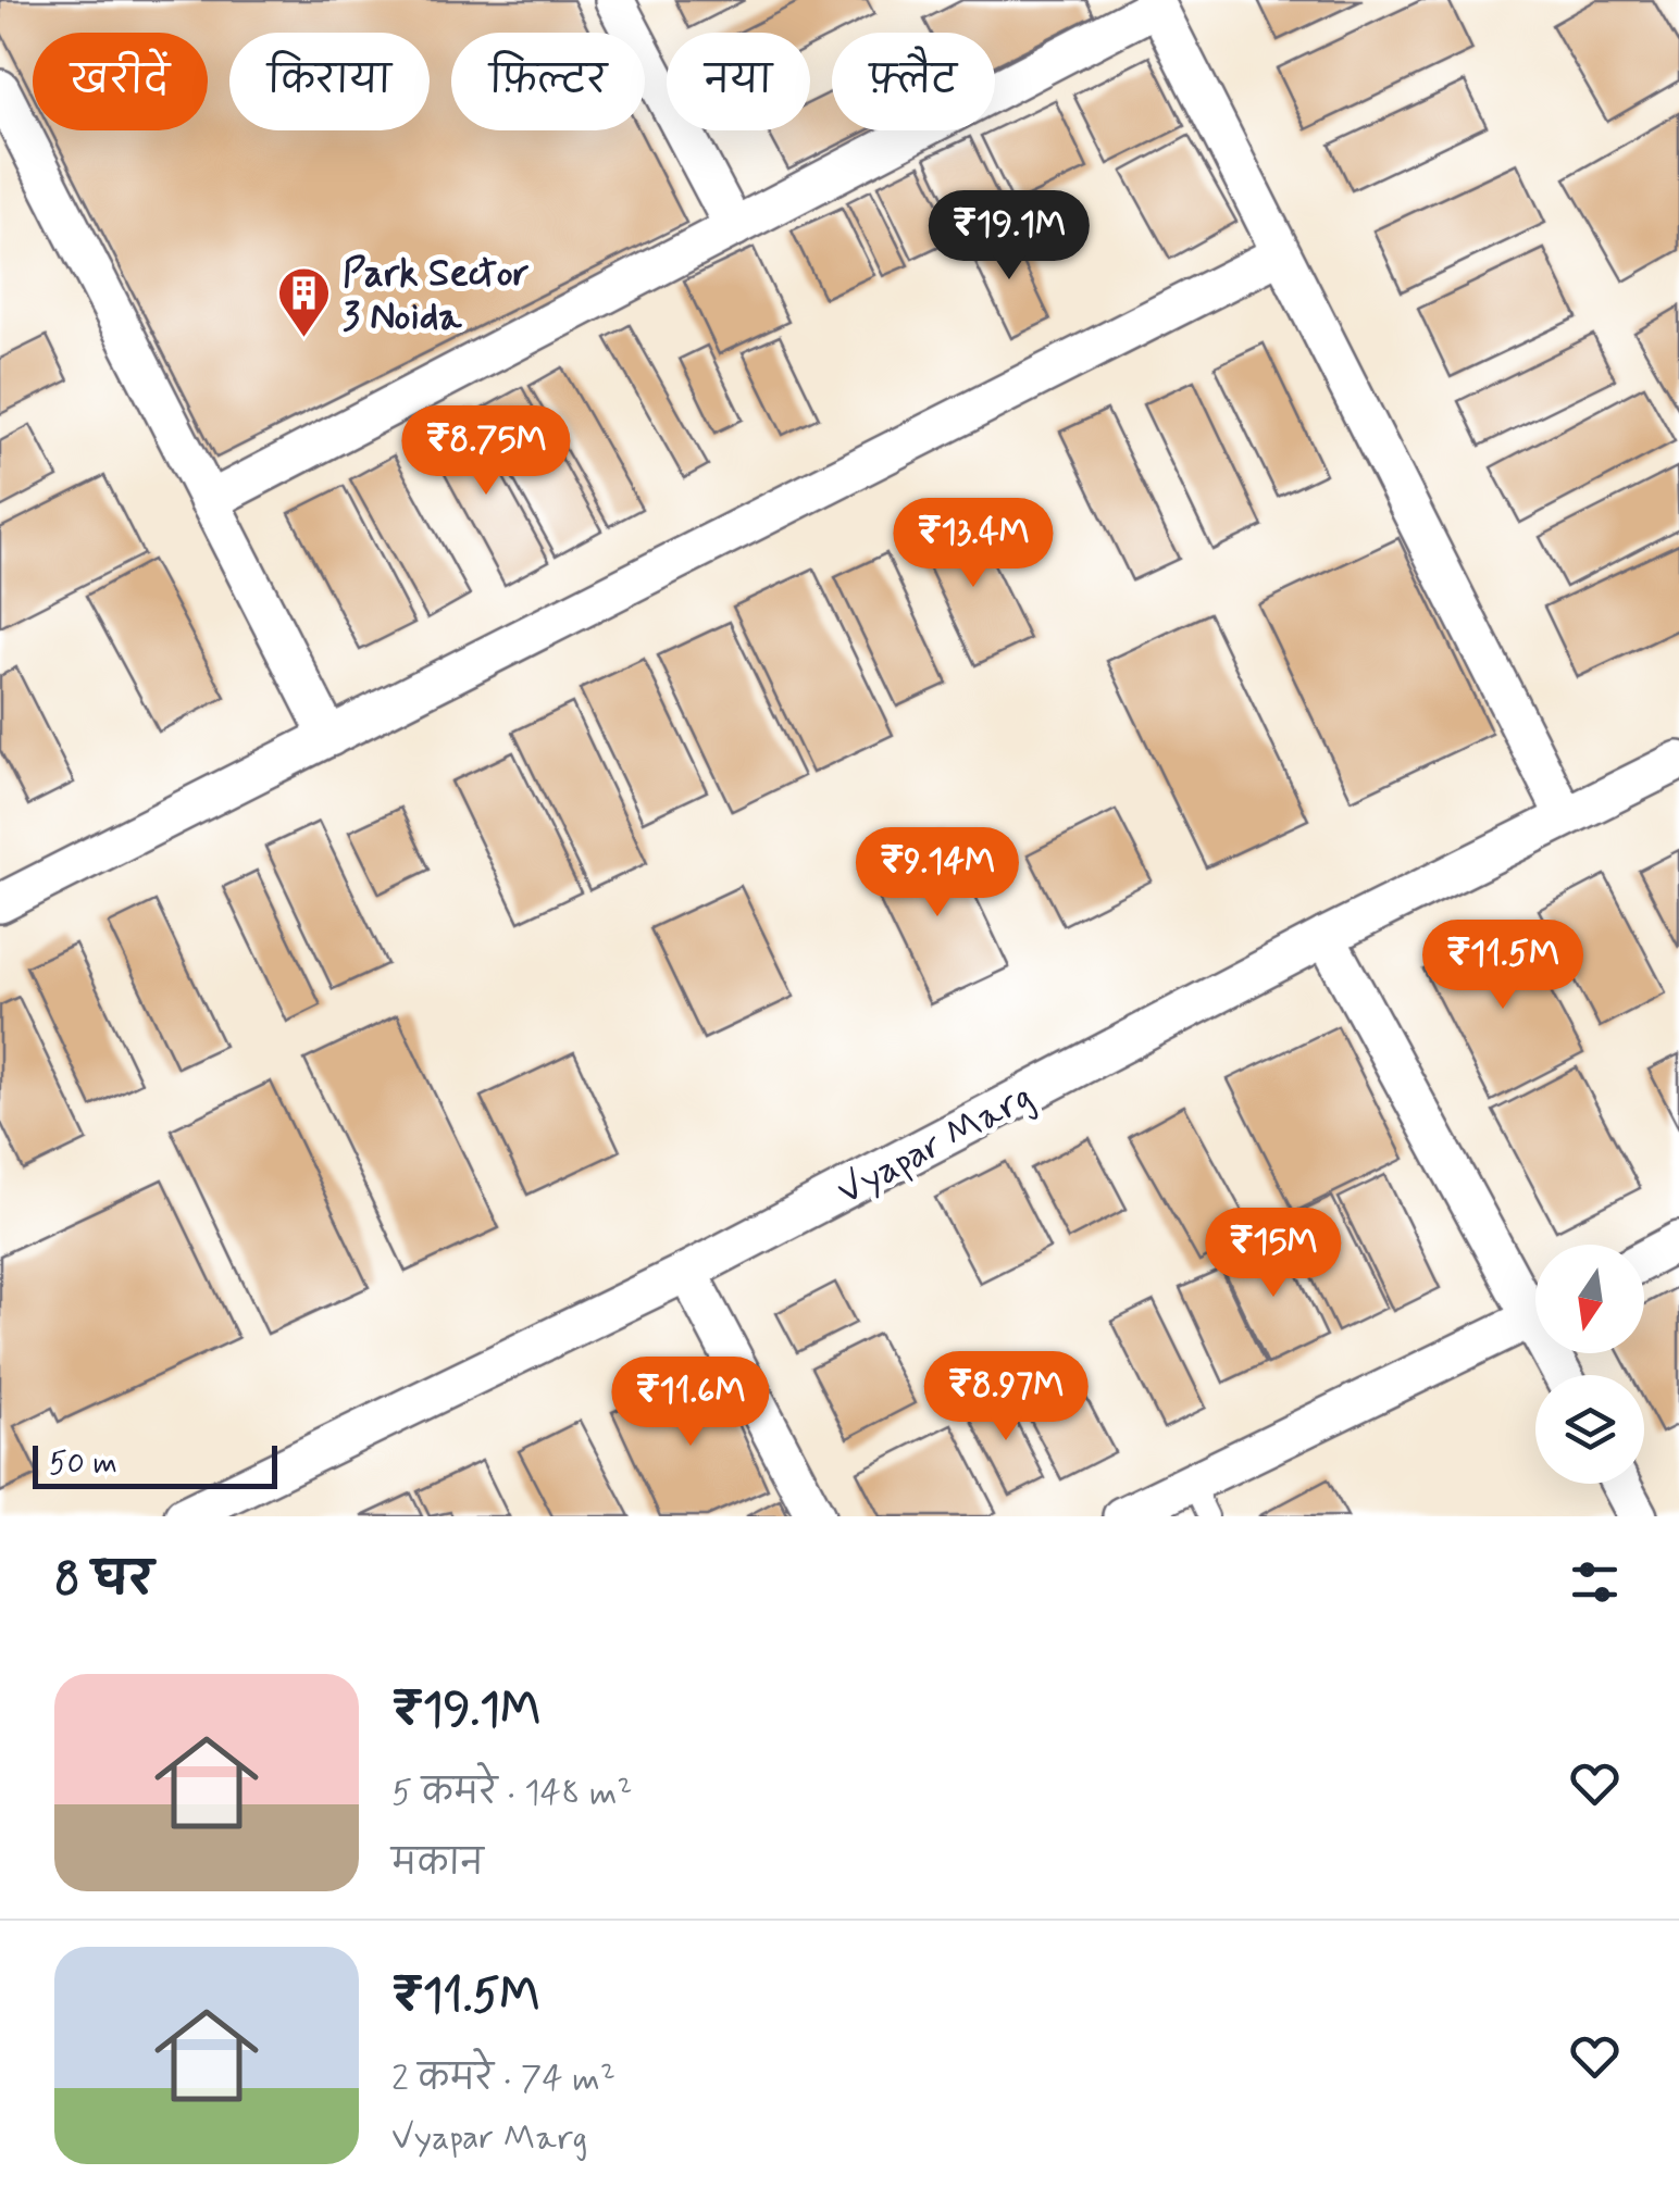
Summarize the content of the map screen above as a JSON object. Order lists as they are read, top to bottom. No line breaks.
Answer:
{"streets":{"street":["Vyapar Marg"]},"places":{"building":["Park Sector 3 Noida"]},"scale_bar":"50 m","north":"bottom","page":{"chip":["खरीदें","किराया","फ़िल्टर","नया","फ़्लैट"],"price":["₹19.1M","₹8.75M","₹13.4M","₹9.14M","₹11.5M","₹15M","₹8.97M","₹11.6M"],"scale":"50 m","heading":"8 घर","list":[{"name":"₹19.1M","note":"5 कमरे · 148 m² · मकान"},{"name":"₹11.5M","note":"2 कमरे · 74 m² · Vyapar Marg"}]}}
